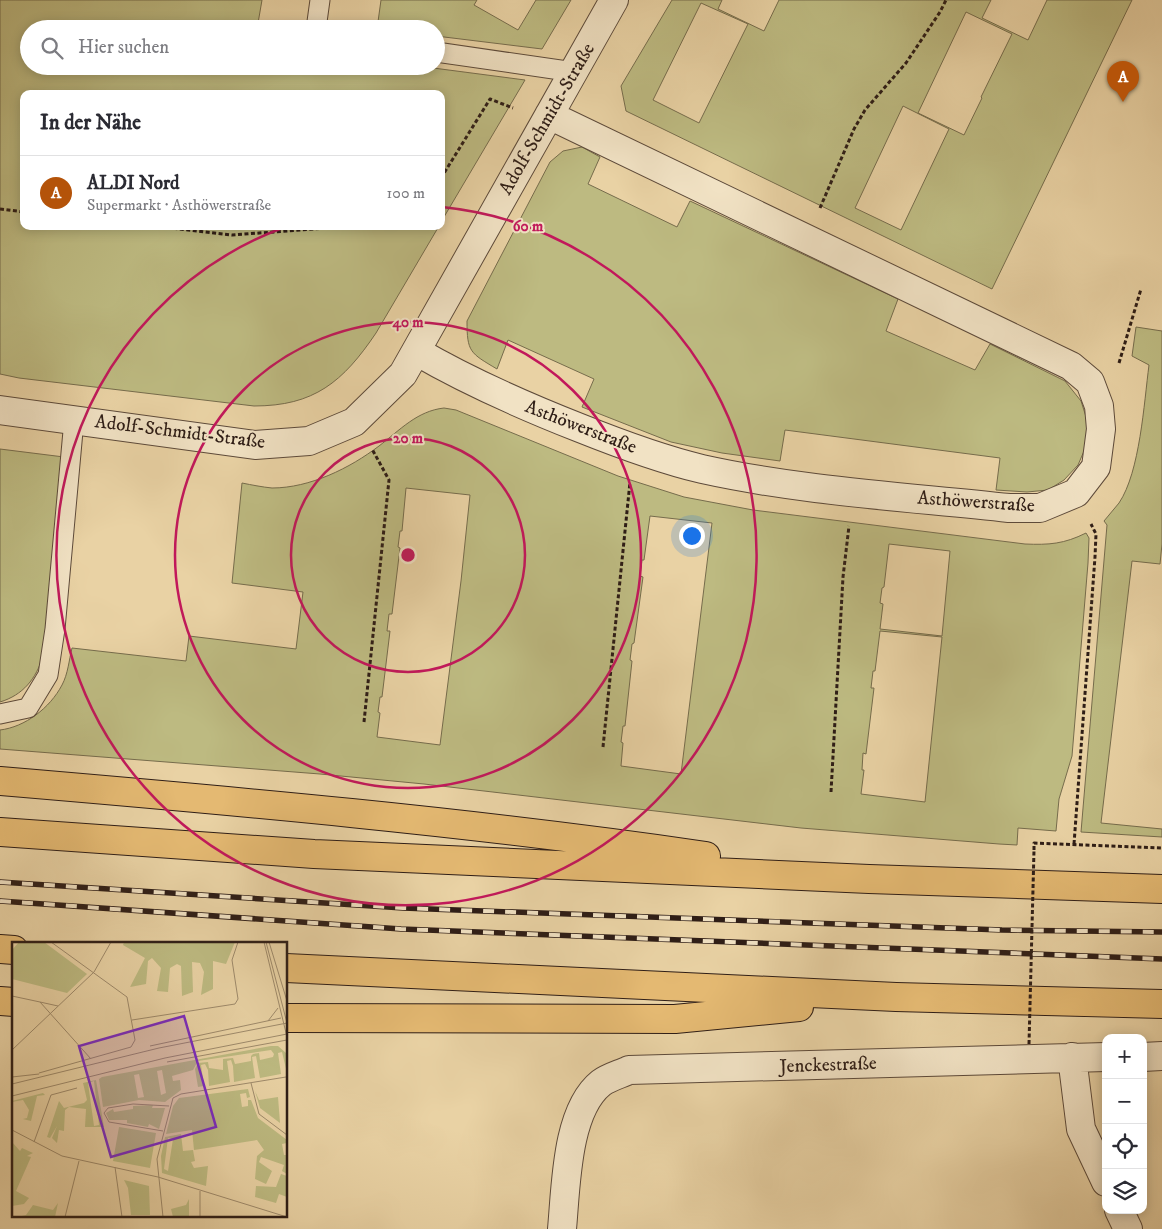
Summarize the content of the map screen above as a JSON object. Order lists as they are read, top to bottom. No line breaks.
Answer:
{"streets":{"street":["Adolf-Schmidt-Straße","Asthöwerstraße","Jenckestraße"]},"crossings":[["Adolf-Schmidt-Straße","Asthöwerstraße"]],"page":{"search":"Hier suchen","pins":"A","heading":"In der Nähe","list":[{"mark":"A","name":"ALDI Nord","note":"Supermarkt · Asthöwerstraße","value":"100 m"}],"map_buttons":["+","−"]},"rings":["60 m","40 m","20 m"]}
